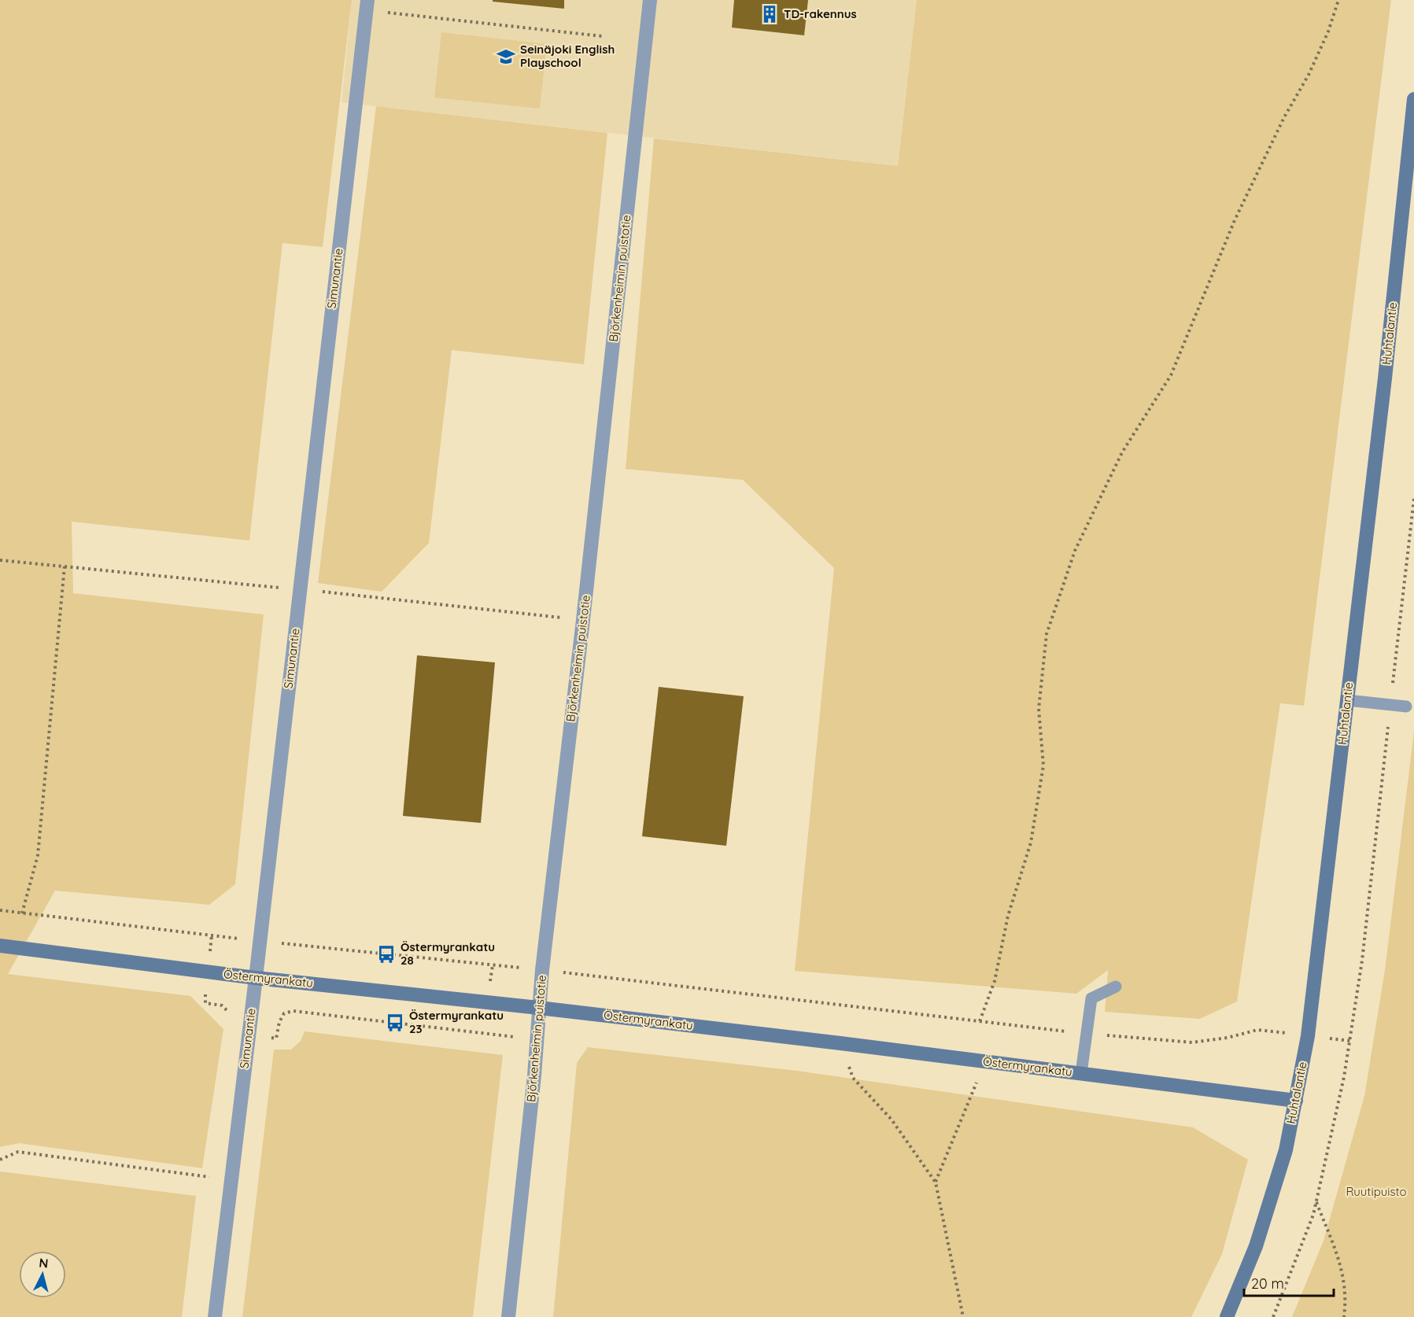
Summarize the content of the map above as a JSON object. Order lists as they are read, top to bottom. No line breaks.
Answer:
{"streets":{"street":["Simunantie","Björkenheimin puistotie","Huhtalantie","Östermyrankatu"]},"crossings":[["Simunantie","Östermyrankatu"],["Björkenheimin puistotie","Östermyrankatu"],["Huhtalantie","Östermyrankatu"]],"parks":["Ruutipuisto"],"places":{"building":["TD-rakennus"],"school or university":["Seinäjoki English Playschool"],"bus stop":["Östermyrankatu 28","Östermyrankatu 23"]},"scale_bar":"20 m","north":"top"}
